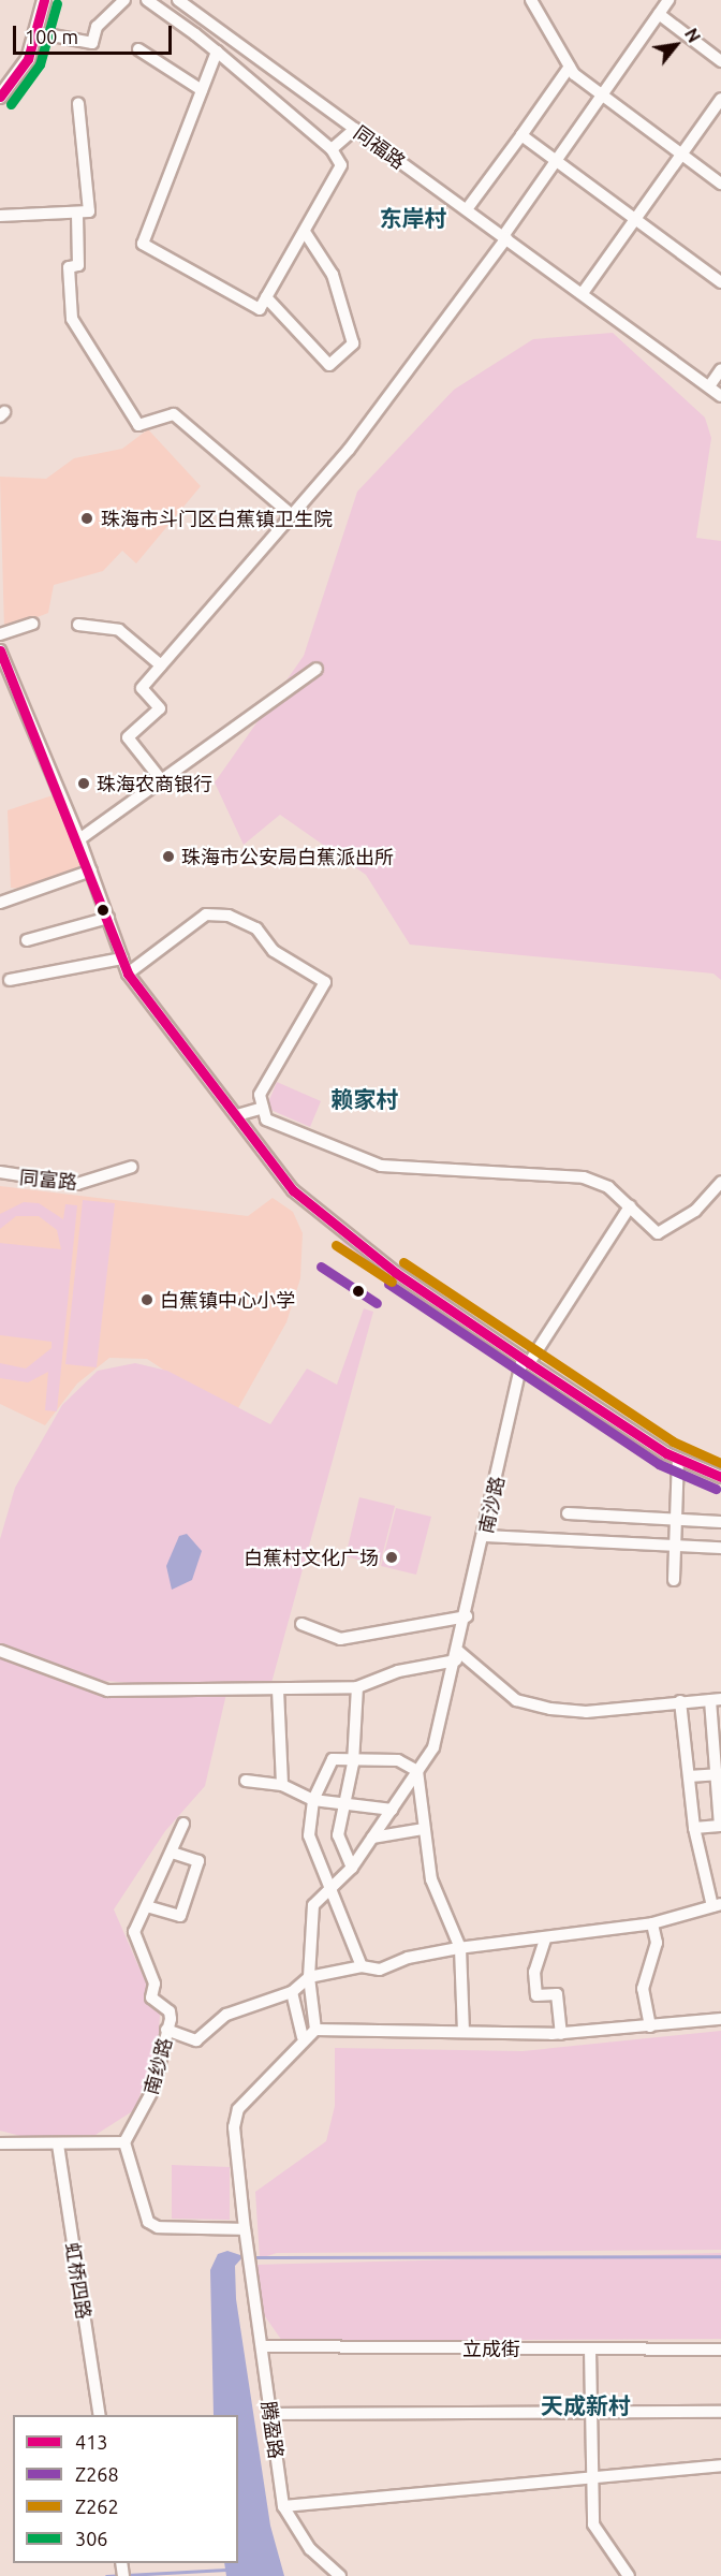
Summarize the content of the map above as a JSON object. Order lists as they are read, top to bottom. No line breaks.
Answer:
{"streets":{"street":["同福路","同富路","南沙路","南纱路","虹桥四路","立成街","腾盈路"]},"crossings":[["南沙路","南纱路"],["立成街","腾盈路"]],"districts":["东岸村","赖家村","天成新村"],"places":["珠海市斗门区白蕉镇卫生院","珠海农商银行","珠海市公安局白蕉派出所","白蕉镇中心小学","白蕉村文化广场"],"lines":["transit line 413","transit line 306","transit line Z262","transit line Z268"],"legend":["413","Z268","Z262","306"],"scale_bar":"100 m","north":"top right"}
